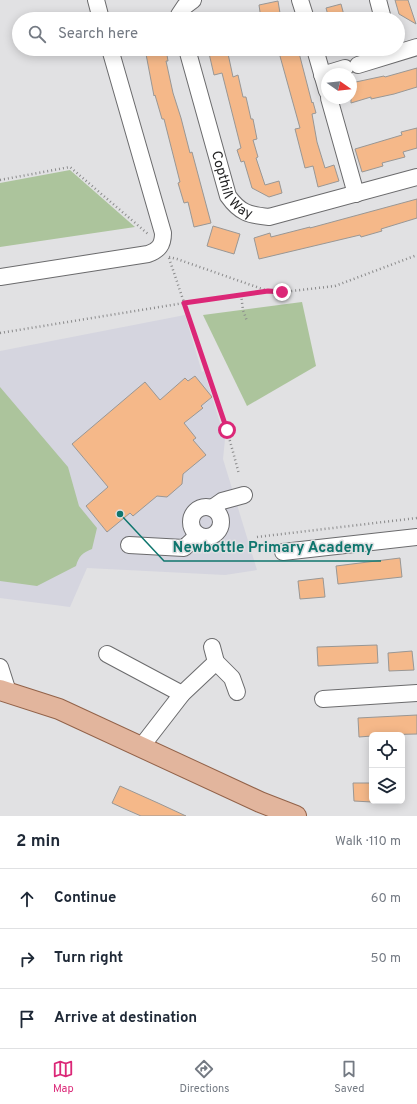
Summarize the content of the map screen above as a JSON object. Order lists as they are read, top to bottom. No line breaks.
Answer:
{"streets":{"street":["Copthill Way"]},"places":["Newbottle Primary Academy"],"north":"right","page":{"search":"Search here","heading":["2 min","Walk · 110 m"],"list":[["Continue","60 m"],["Turn right","50 m"],"Arrive at destination"],"nav":["Map","Directions","Saved"]}}
